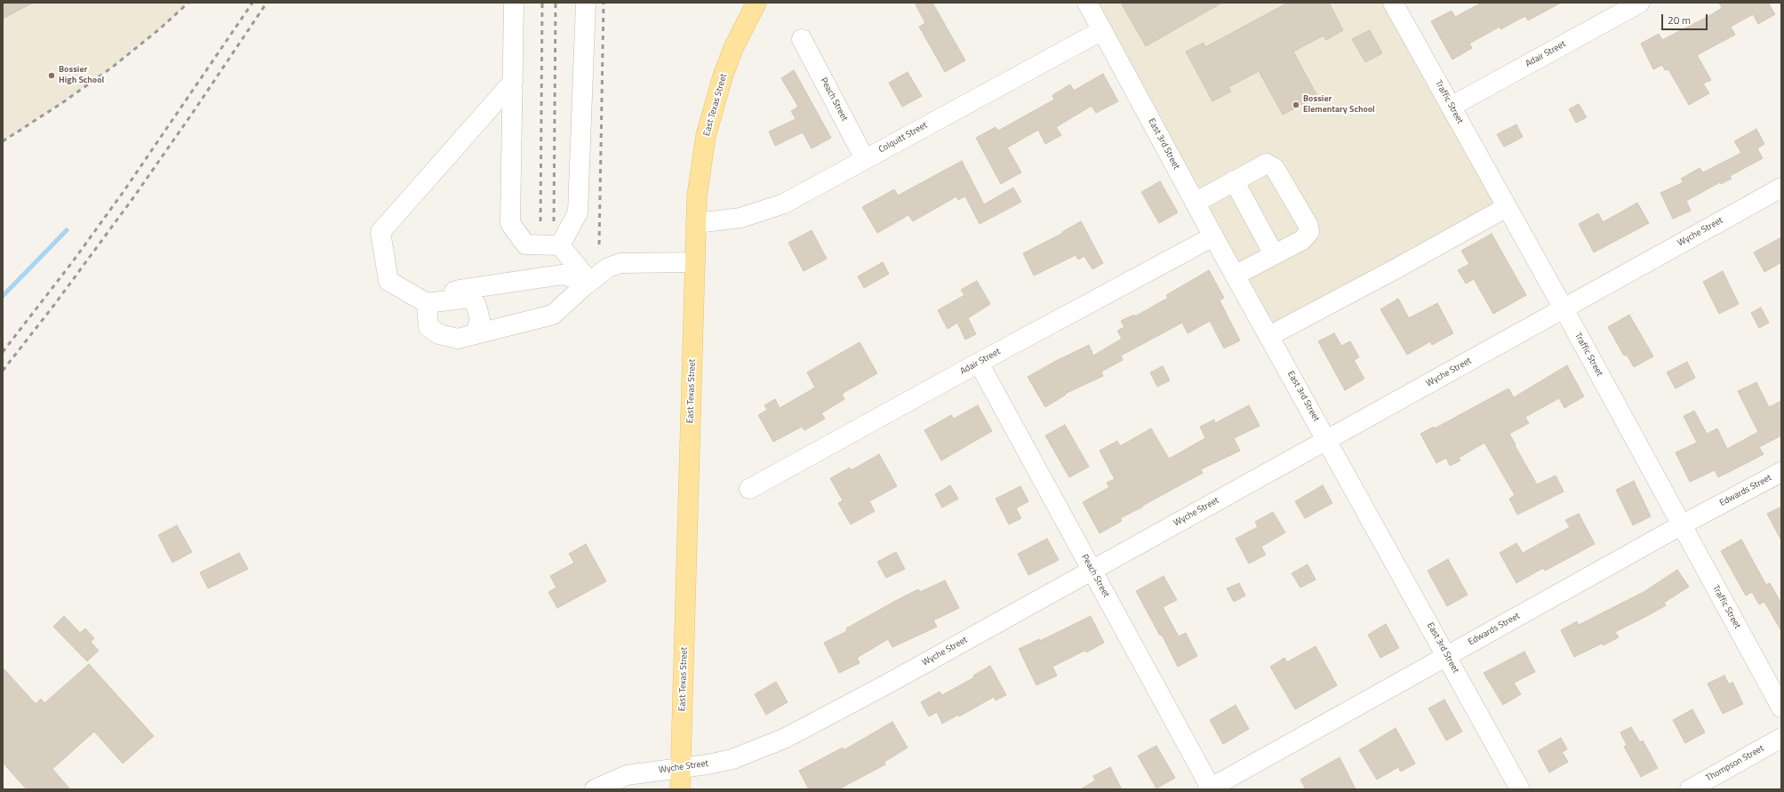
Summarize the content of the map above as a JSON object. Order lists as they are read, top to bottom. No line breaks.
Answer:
{"streets":{"main road":["East Texas Street"],"street":["Adair Street","Peach Street","Traffic Street","Colquitt Street","East 3rd Street","Wyche Street","Edwards Street","Thompson Street"]},"crossings":[["Adair Street","Peach Street"],["Adair Street","Traffic Street"],["Adair Street","East 3rd Street"],["Peach Street","Colquitt Street"],["Peach Street","Wyche Street"],["Peach Street","Edwards Street"],["Traffic Street","Wyche Street"],["Traffic Street","Edwards Street"],["East Texas Street","Colquitt Street"],["East Texas Street","Wyche Street"],["Colquitt Street","East 3rd Street"],["East 3rd Street","Wyche Street"],["East 3rd Street","Edwards Street"]],"places":["Bossier High School","Bossier Elementary School"],"scale_bar":"20 m"}
